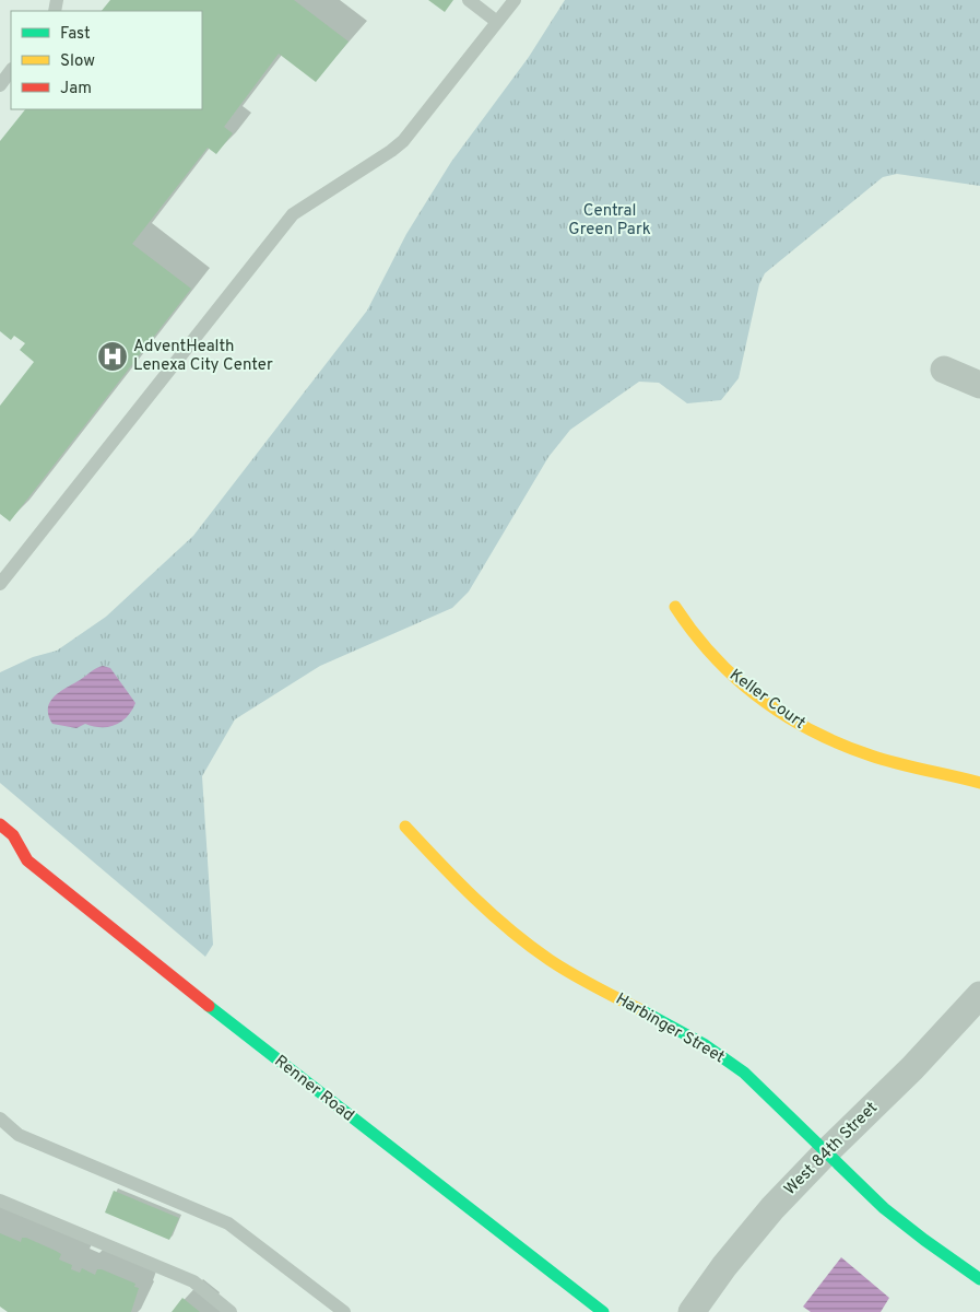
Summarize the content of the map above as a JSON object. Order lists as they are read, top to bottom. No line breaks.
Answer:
{"streets":{"street":["Keller Court","Harbinger Street","Renner Road","West 84th Street"]},"crossings":[["Harbinger Street","West 84th Street"]],"parks":["Central Green Park"],"places":{"hospital":["AdventHealth Lenexa City Center"]},"legend":["Fast","Slow","Jam"]}
